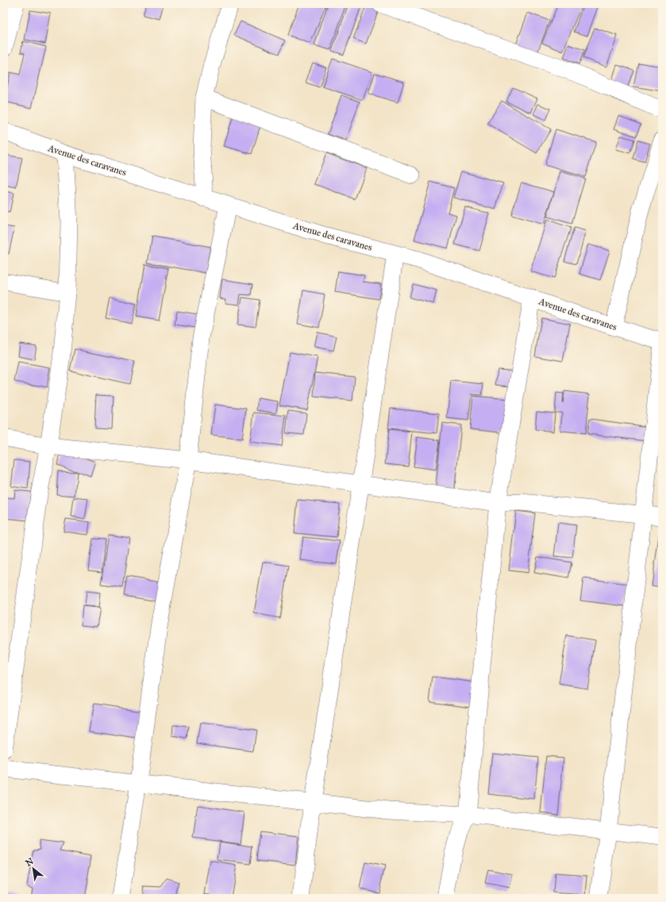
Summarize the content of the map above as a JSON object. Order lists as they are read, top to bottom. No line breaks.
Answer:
{"streets":{"street":["Avenue des caravanes"]},"north":"top left"}
